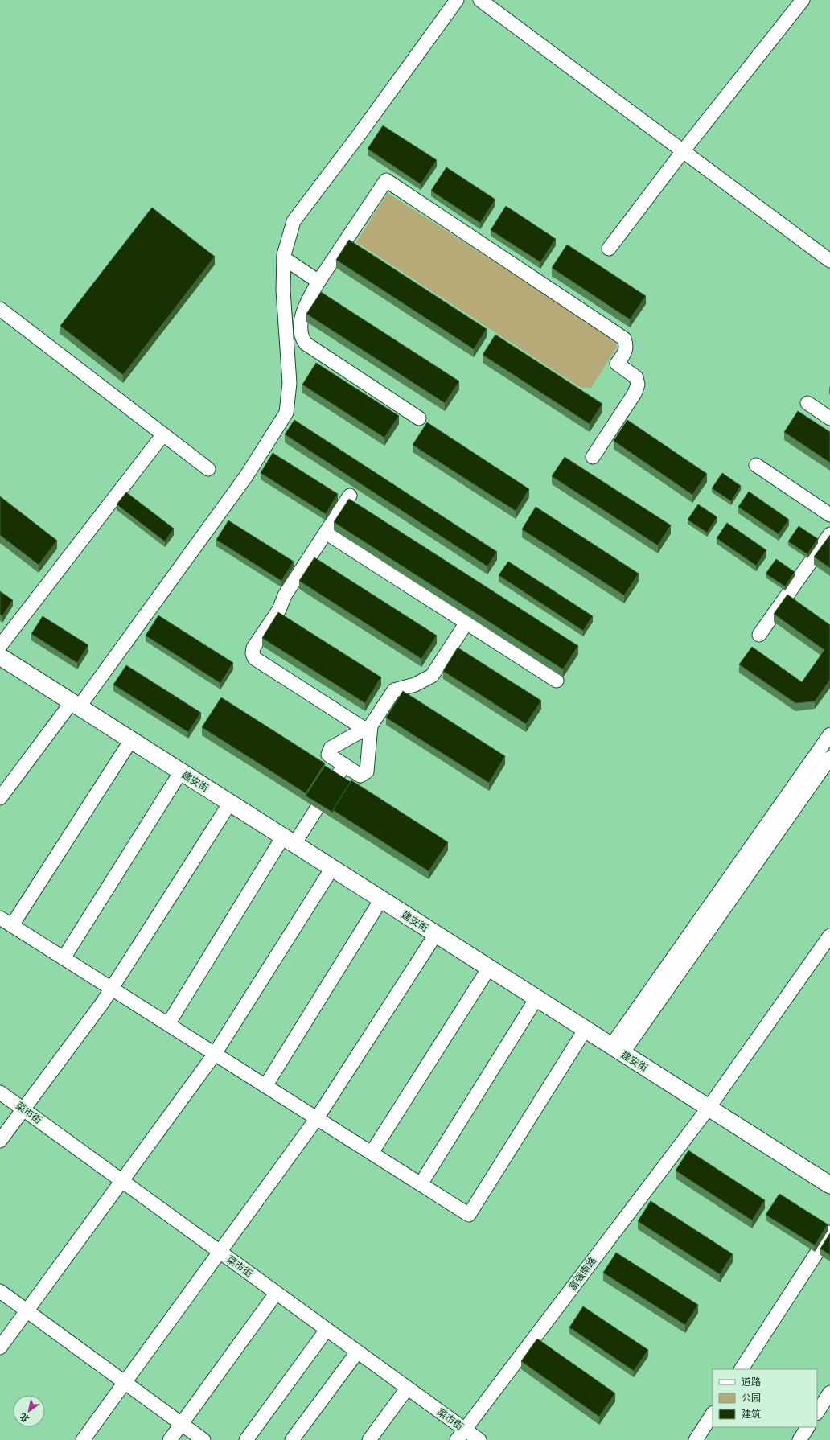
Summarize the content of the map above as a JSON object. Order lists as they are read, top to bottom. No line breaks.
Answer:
{"streets":{"main road":["建安街"],"street":["菜市街","富强南路"]},"crossings":[["建安街","富强南路"],["菜市街","富强南路"]],"legend":["道路","公园","建筑"],"north":"bottom left"}
